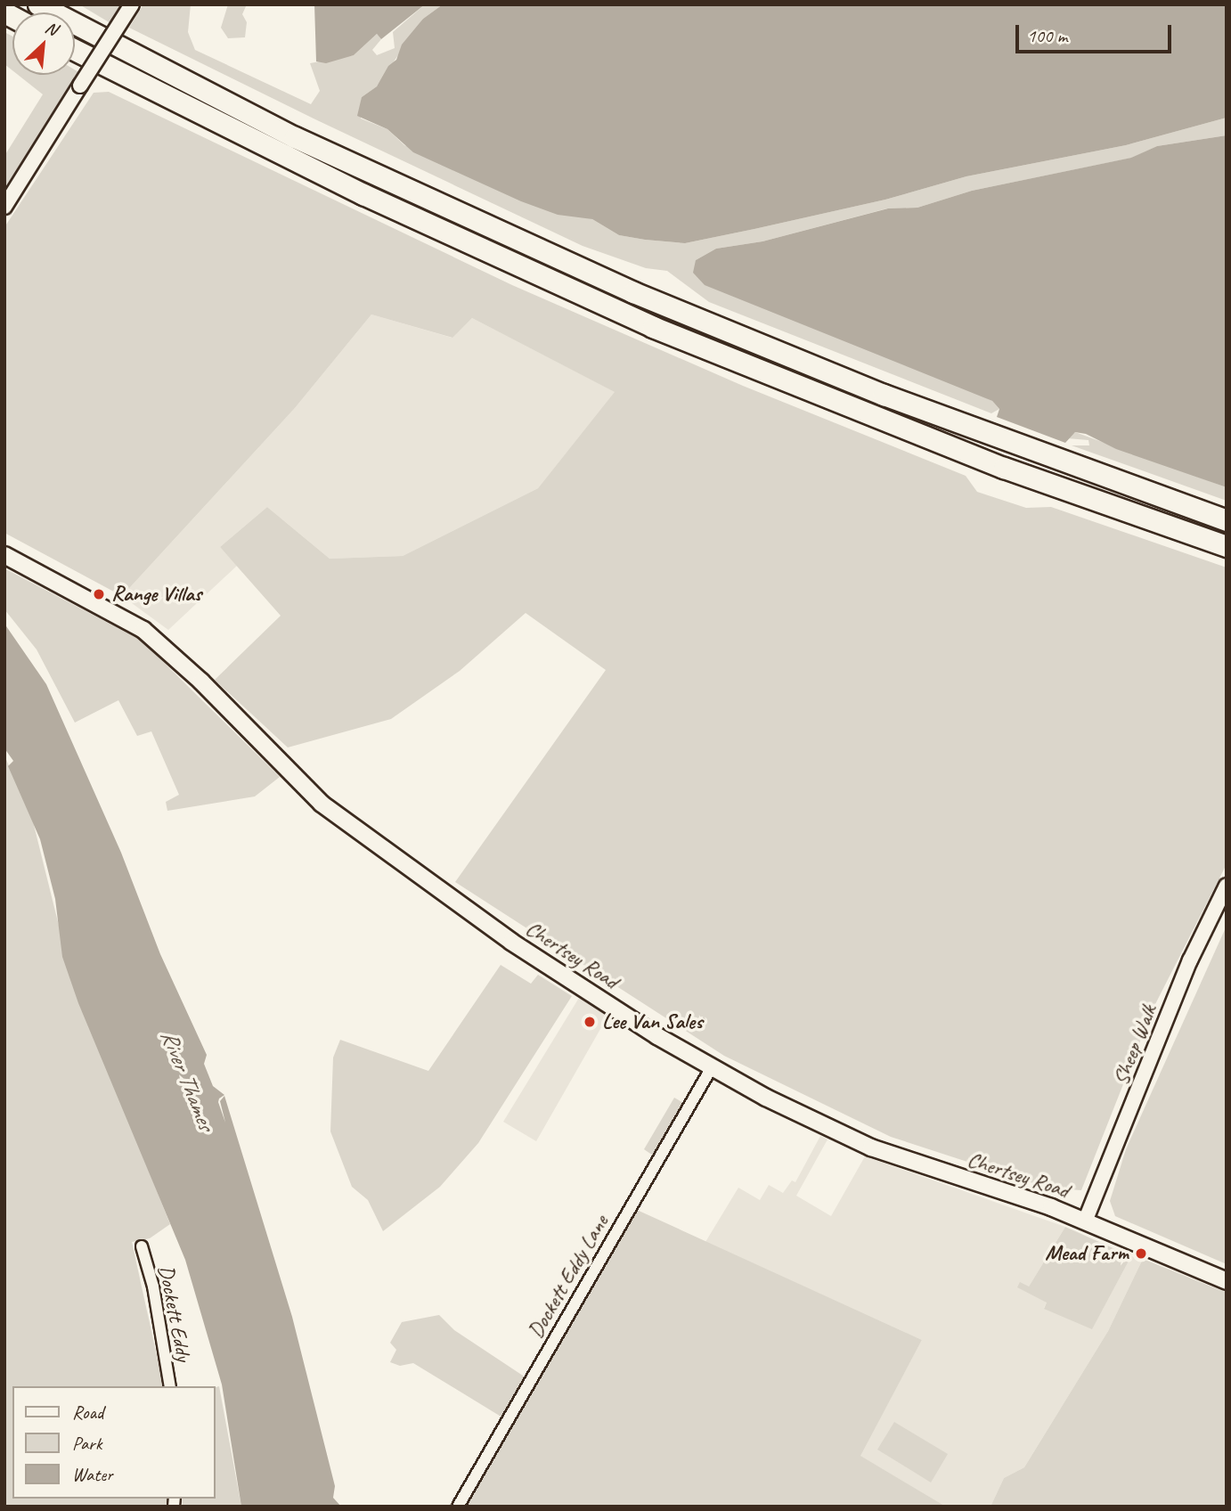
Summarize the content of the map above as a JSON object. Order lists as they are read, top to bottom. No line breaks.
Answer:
{"streets":{"main road":["Chertsey Road"],"street":["Sheep Walk","Dockett Eddy Lane","Dockett Eddy"]},"crossings":[["Chertsey Road","Sheep Walk"],["Chertsey Road","Dockett Eddy Lane"]],"water":["River Thames"],"places":["Range Villas","Lee Van Sales","Mead Farm"],"legend":["Road","Park","Water"],"scale_bar":"100 m","north":"top right"}
